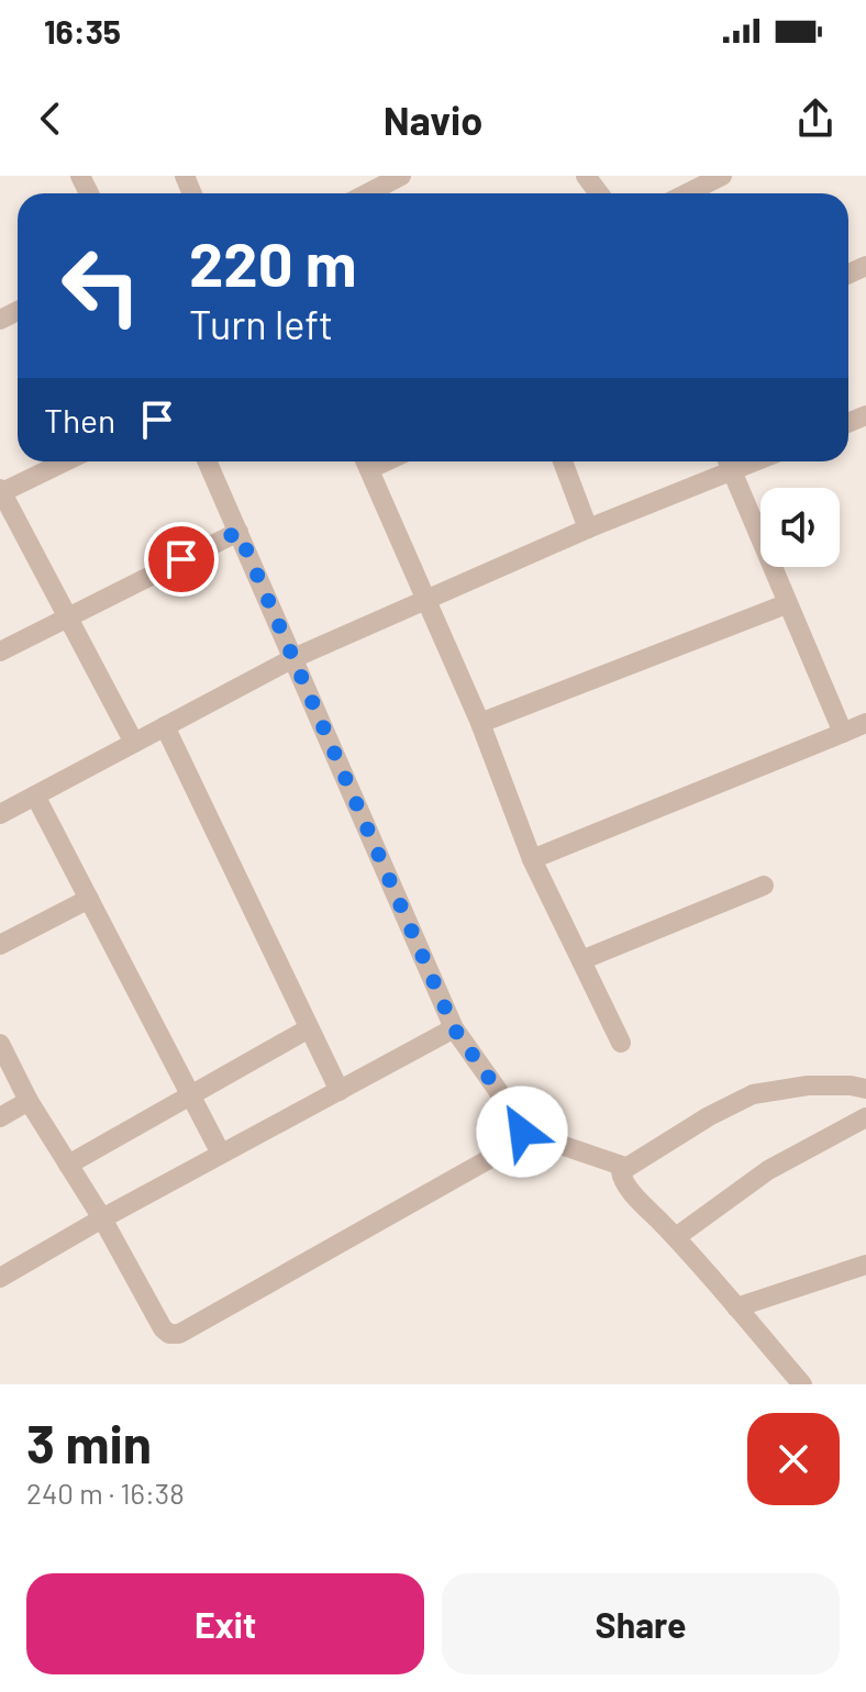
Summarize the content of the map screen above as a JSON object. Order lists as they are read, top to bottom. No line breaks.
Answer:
{"page":{"status":"16:35","header":"Navio","turn":["220 m","Turn left"],"then":"Then","heading":["3 min","240 m · 16:38"],"buttons":["Exit","Share"]}}
